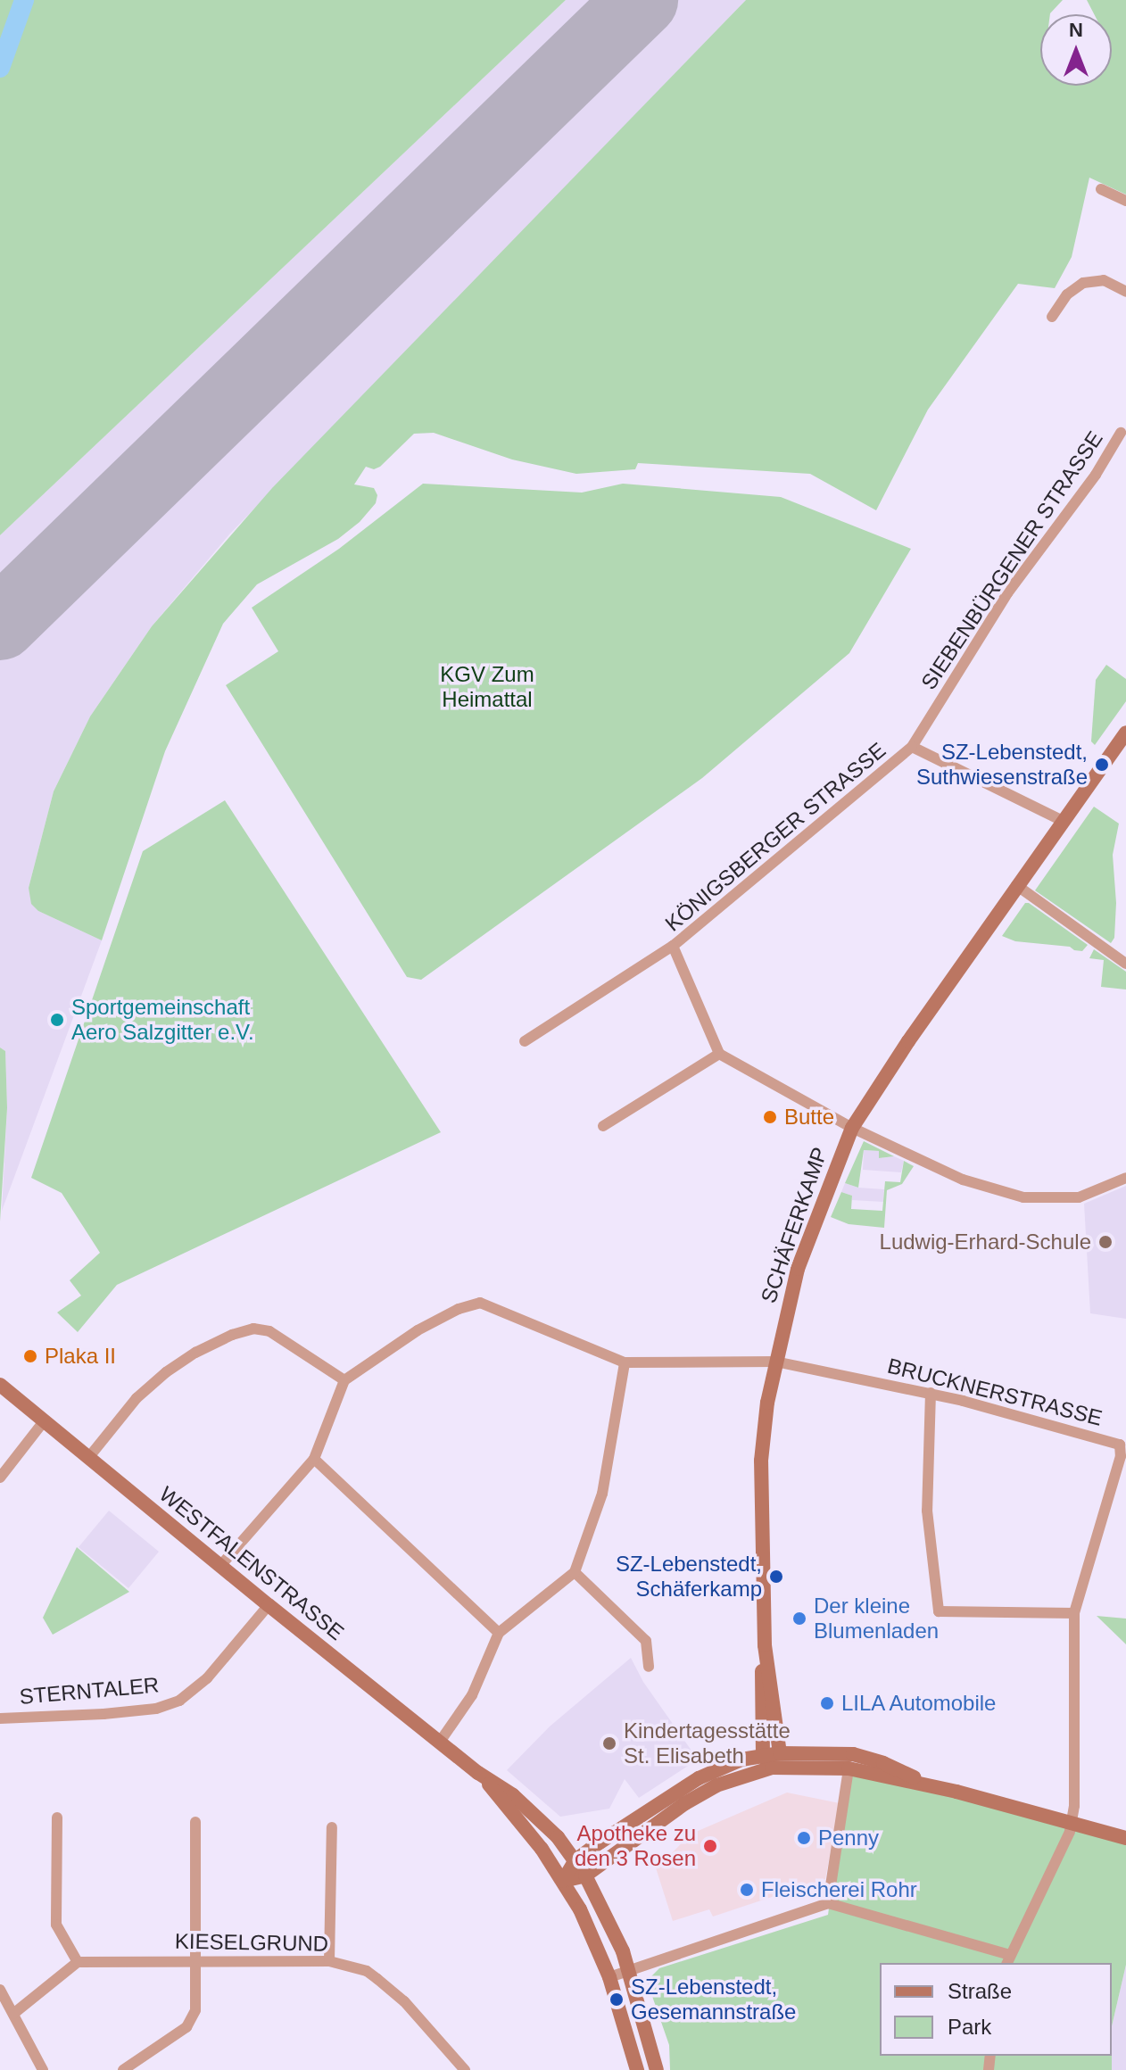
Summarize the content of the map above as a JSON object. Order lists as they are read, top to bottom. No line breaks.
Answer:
{"streets":{"street":["SIEBENBÜRGENER STRASSE","KÖNIGSBERGER STRASSE","SCHÄFERKAMP","BRUCKNERSTRASSE","WESTFALENSTRASSE","STERNTALER","KIESELGRUND"]},"crossings":[["SIEBENBÜRGENER STRASSE","KÖNIGSBERGER STRASSE"],["KÖNIGSBERGER STRASSE","SCHÄFERKAMP"],["SCHÄFERKAMP","BRUCKNERSTRASSE"],["WESTFALENSTRASSE","STERNTALER"]],"parks":["KGV Zum Heimattal"],"places":["SZ-Lebenstedt, Suthwiesenstraße","Sportgemeinschaft Aero Salzgitter e.V.","Butte","Ludwig-Erhard-Schule","Plaka II","SZ-Lebenstedt, Schäferkamp","Der kleine Blumenladen","LILA Automobile","Kindertagesstätte St. Elisabeth","Penny","Apotheke zu den 3 Rosen","Fleischerei Rohr","SZ-Lebenstedt, Gesemannstraße"],"legend":["Straße","Park"],"north":"top"}
